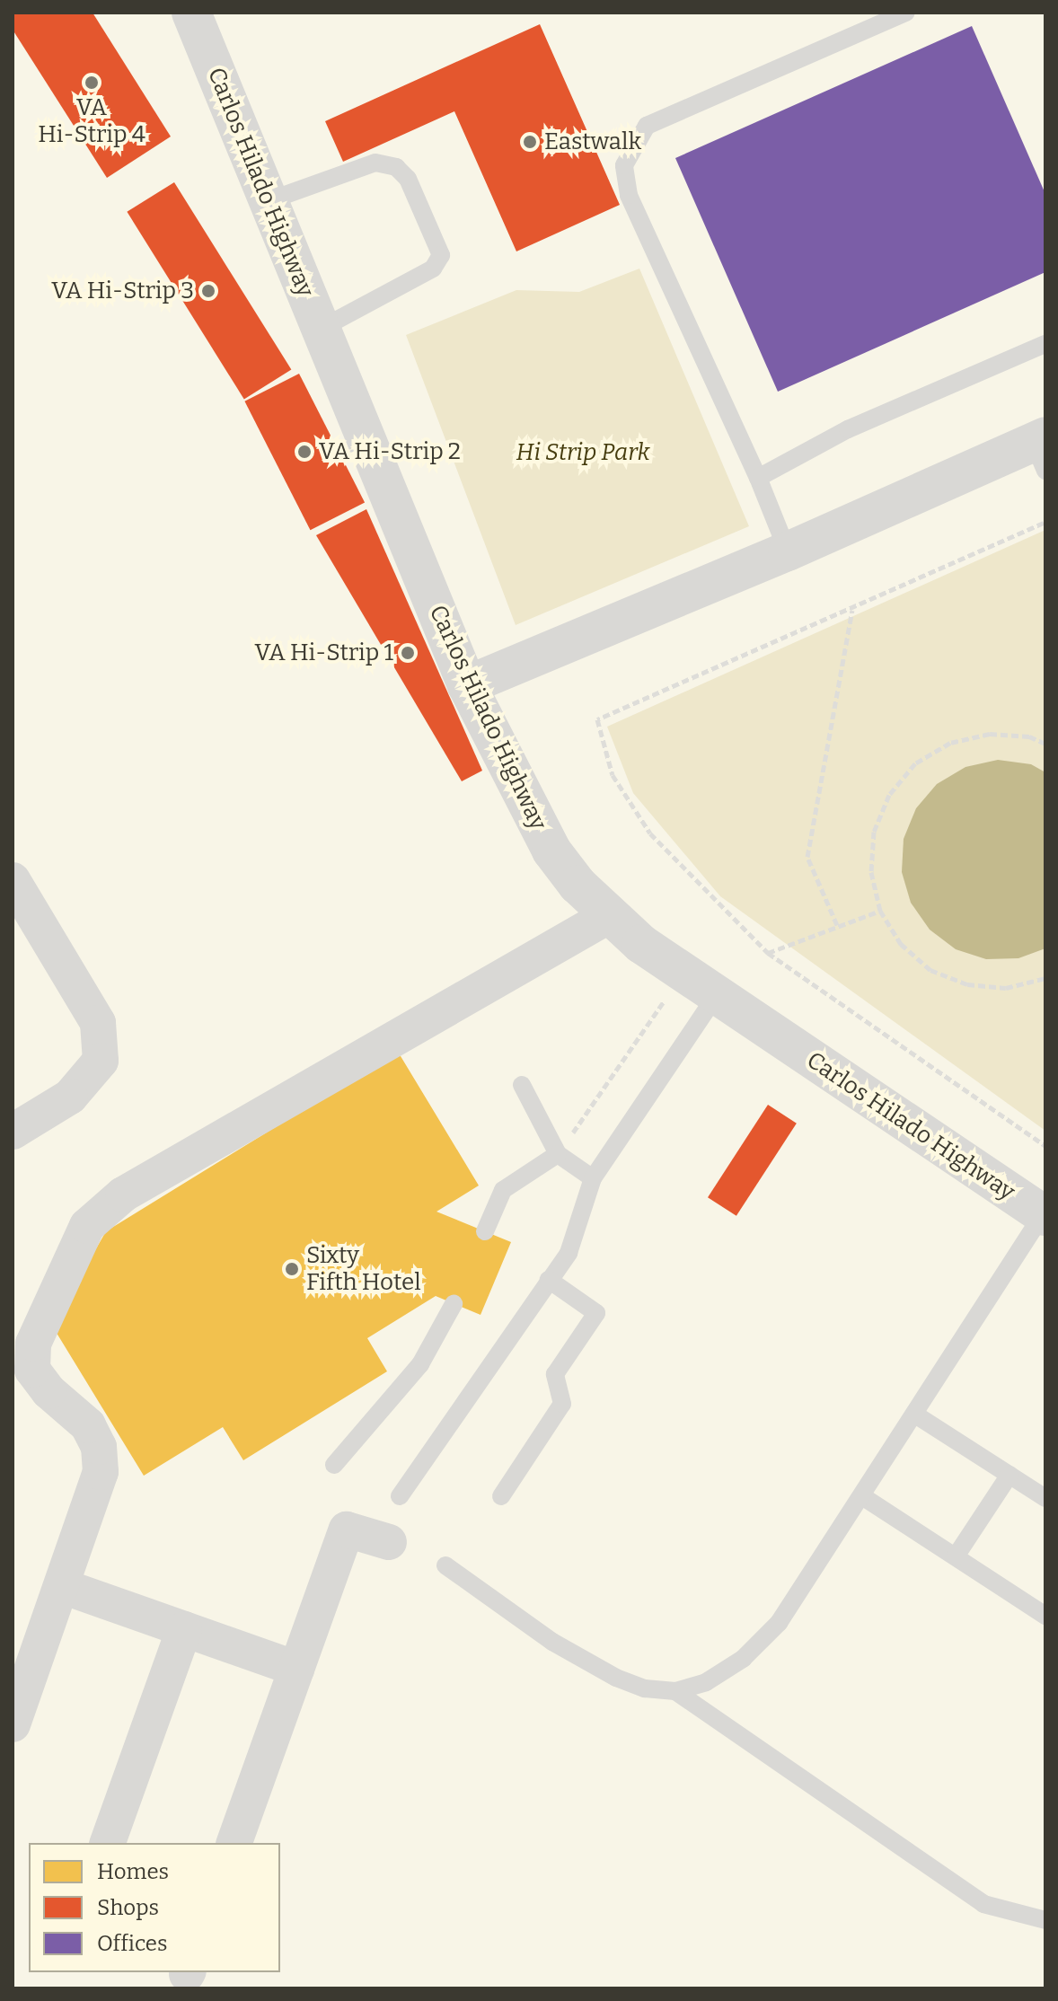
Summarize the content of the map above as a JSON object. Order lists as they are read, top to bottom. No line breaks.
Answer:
{"streets":{"main road":["Carlos Hilado Highway"]},"parks":["Hi Strip Park"],"places":["VA Hi-Strip 4","Eastwalk","VA Hi-Strip 3","VA Hi-Strip 2","VA Hi-Strip 1","Sixty Fifth Hotel"],"legend":["Homes","Shops","Offices"]}
